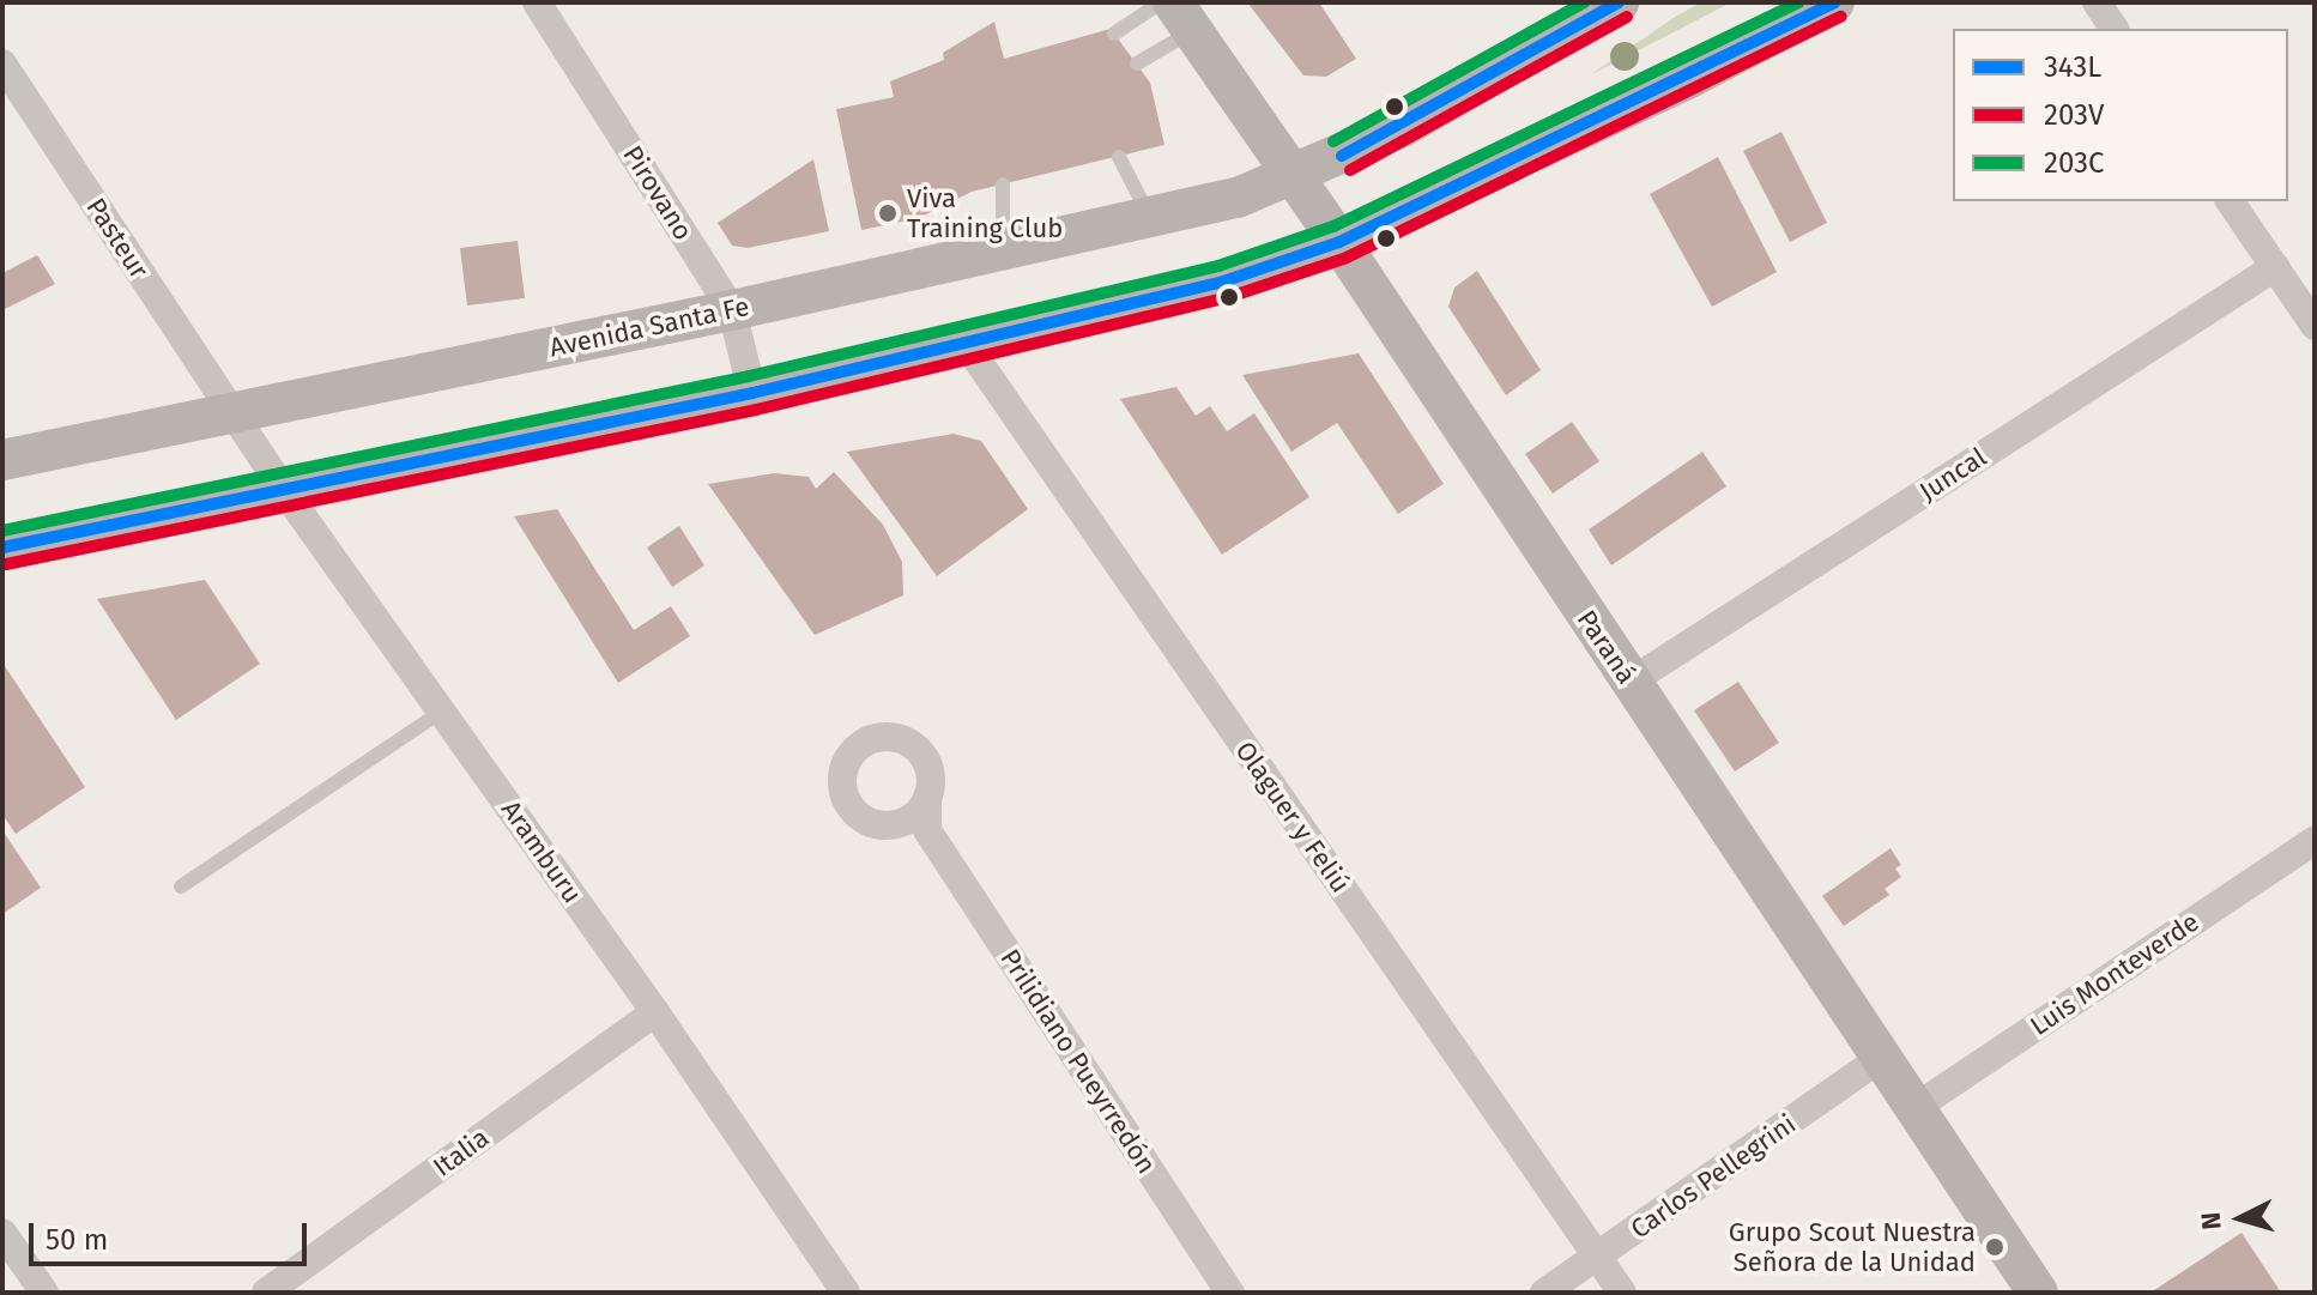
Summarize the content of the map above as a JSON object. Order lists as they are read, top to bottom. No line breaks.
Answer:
{"streets":{"main road":["Avenida Santa Fe","Paraná"],"street":["Pirovano","Pasteur","Juncal","Olaguer y Feliú","Aramburu","Luis Monteverde","Prilidiano Pueyrredón","Italia","Carlos Pellegrini"]},"crossings":[["Pirovano","Avenida Santa Fe"],["Pasteur","Avenida Santa Fe"],["Pasteur","Aramburu"],["Avenida Santa Fe","Paraná"],["Avenida Santa Fe","Aramburu"],["Juncal","Paraná"],["Paraná","Luis Monteverde"],["Paraná","Carlos Pellegrini"],["Olaguer y Feliú","Carlos Pellegrini"],["Aramburu","Italia"]],"places":["Viva Training Club","Grupo Scout Nuestra Señora de la Unidad"],"lines":["transit line 343L","transit line 203C","transit line 203V"],"legend":["343L","203V","203C"],"scale_bar":"50 m","north":"left"}
